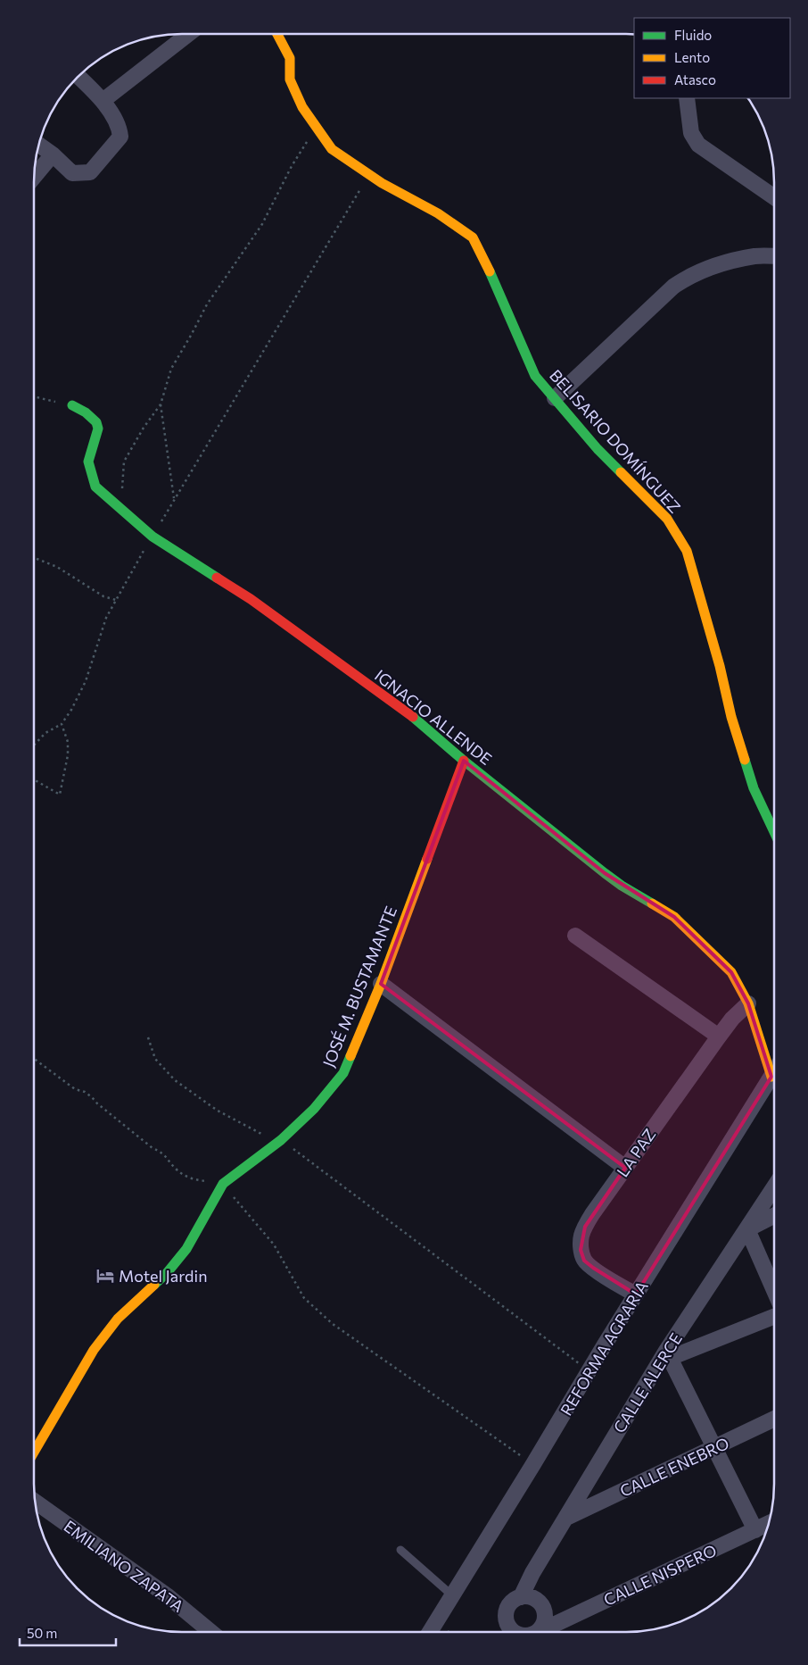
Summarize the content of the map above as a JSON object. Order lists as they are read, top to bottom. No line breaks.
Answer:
{"streets":{"street":["BELISARIO DOMÍNGUEZ","IGNACIO ALLENDE","JOSÉ M. BUSTAMANTE","LA PAZ","REFORMA AGRARIA","CALLE ALERCE","CALLE ENEBRO","EMILIANO ZAPATA","CALLE NISPERO"]},"crossings":[["IGNACIO ALLENDE","JOSÉ M. BUSTAMANTE"],["IGNACIO ALLENDE","LA PAZ"],["IGNACIO ALLENDE","REFORMA AGRARIA"],["LA PAZ","REFORMA AGRARIA"],["CALLE ALERCE","CALLE ENEBRO"]],"places":{"hotel":["Motel Jardin"]},"legend":["Fluido","Lento","Atasco"],"scale_bar":"50 m"}
